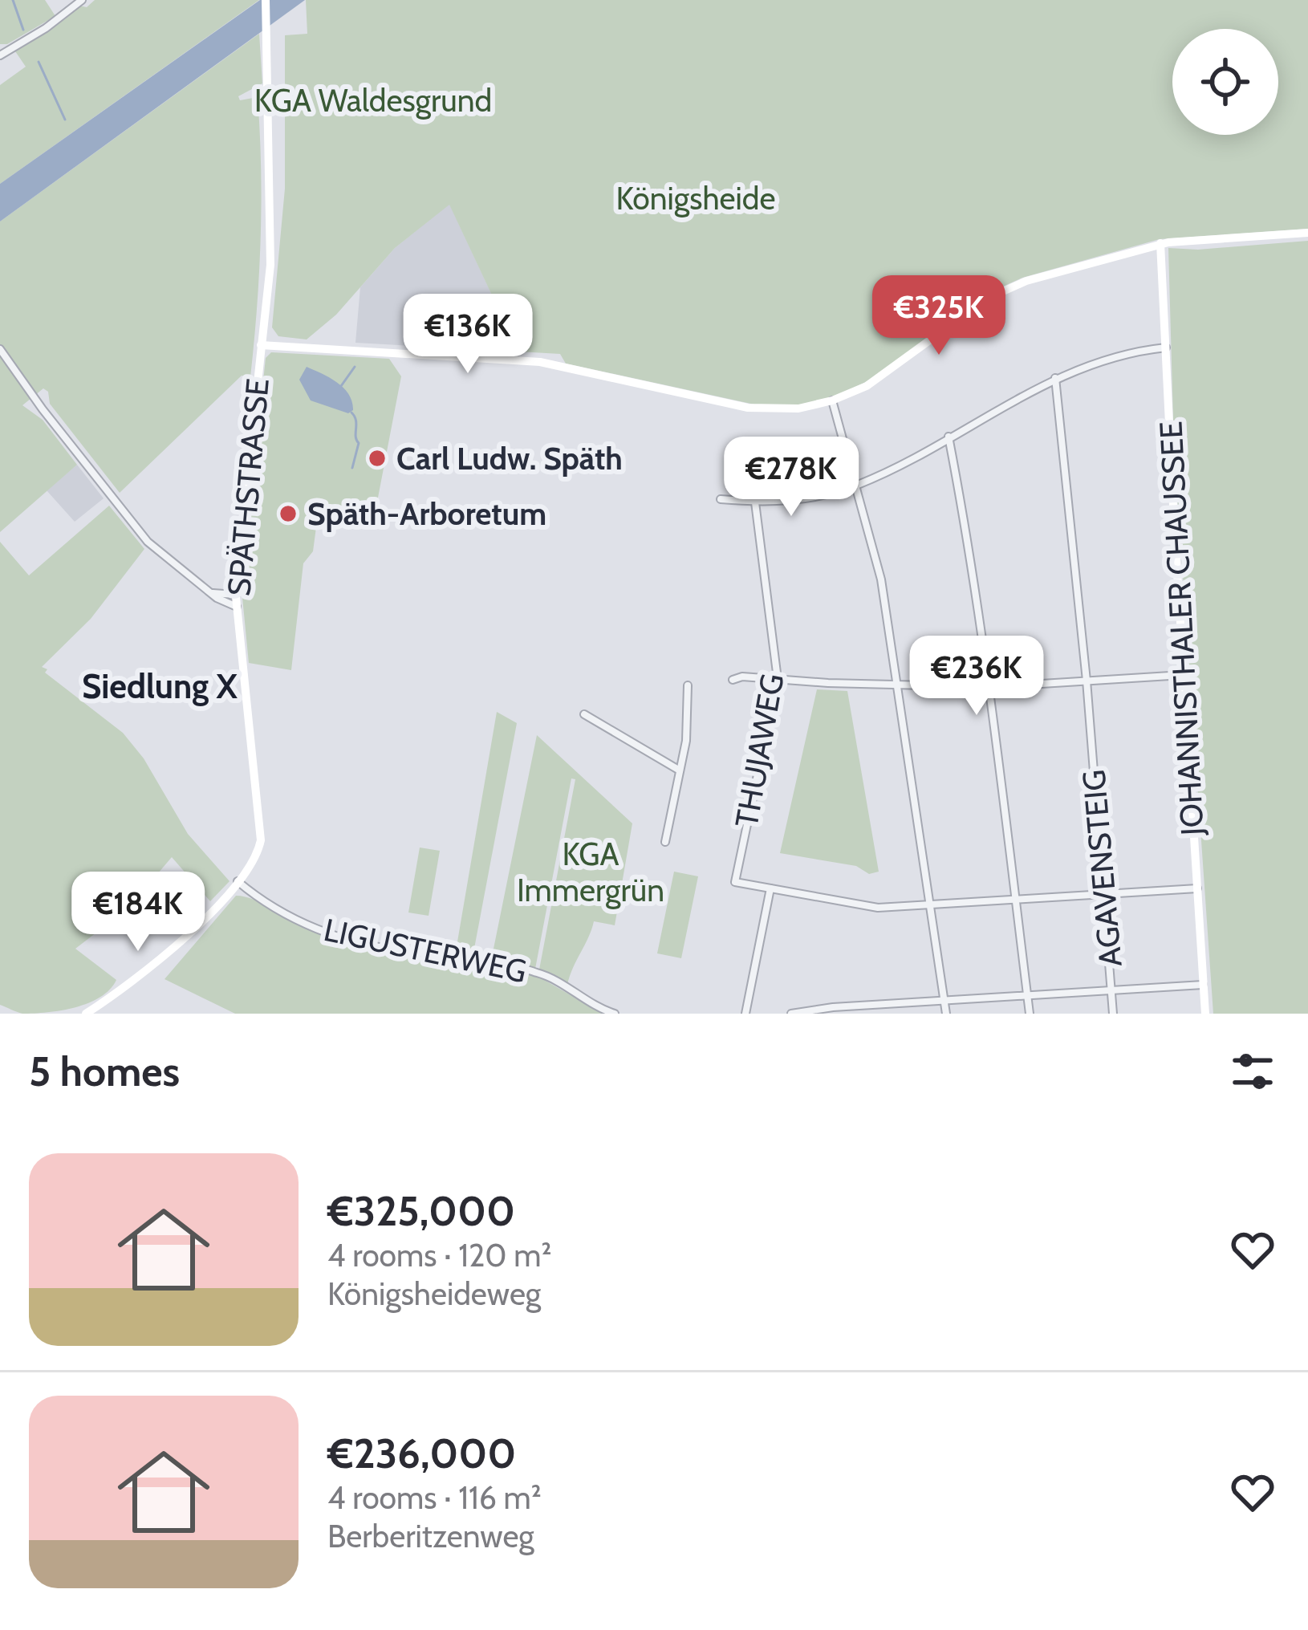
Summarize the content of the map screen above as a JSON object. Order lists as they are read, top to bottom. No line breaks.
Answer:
{"streets":{"street":["SPÄTHSTRASSE","JOHANNISTHALER CHAUSSEE","THUJAWEG","AGAVENSTEIG","LIGUSTERWEG"]},"crossings":[["SPÄTHSTRASSE","LIGUSTERWEG"]],"districts":["Siedlung X"],"parks":["KGA Waldesgrund","Königsheide","KGA Immergrün"],"places":["Carl Ludw. Späth","Späth-Arboretum"],"page":{"price":["€325K","€136K","€278K","€236K","€184K"],"heading":"5 homes","list":[{"name":"€325,000","note":"4 rooms · 120 m² · Königsheideweg"},{"name":"€236,000","note":"4 rooms · 116 m² · Berberitzenweg"}]}}
